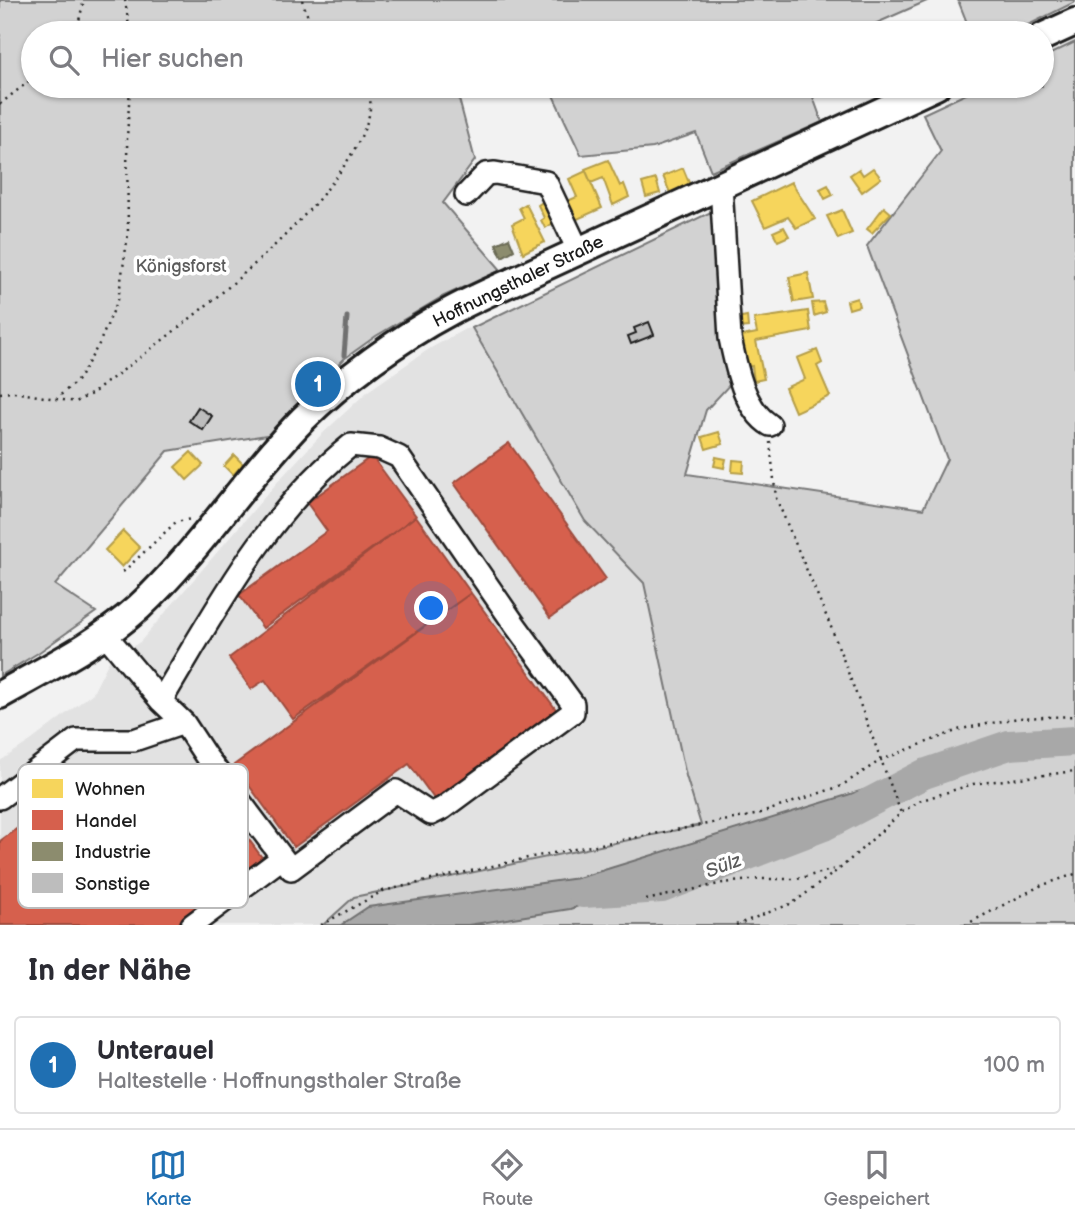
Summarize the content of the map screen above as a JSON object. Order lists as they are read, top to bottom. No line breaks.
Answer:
{"streets":{"main road":["Hoffnungsthaler Straße"]},"water":["Sülz"],"parks":["Königsforst"],"legend":["Wohnen","Handel","Industrie","Sonstige"],"page":{"search":"Hier suchen","pins":"1","heading":"In der Nähe","list":[{"mark":"1","name":"Unterauel","note":"Haltestelle · Hoffnungsthaler Straße","value":"100 m"}],"nav":["Karte","Route","Gespeichert"]}}
